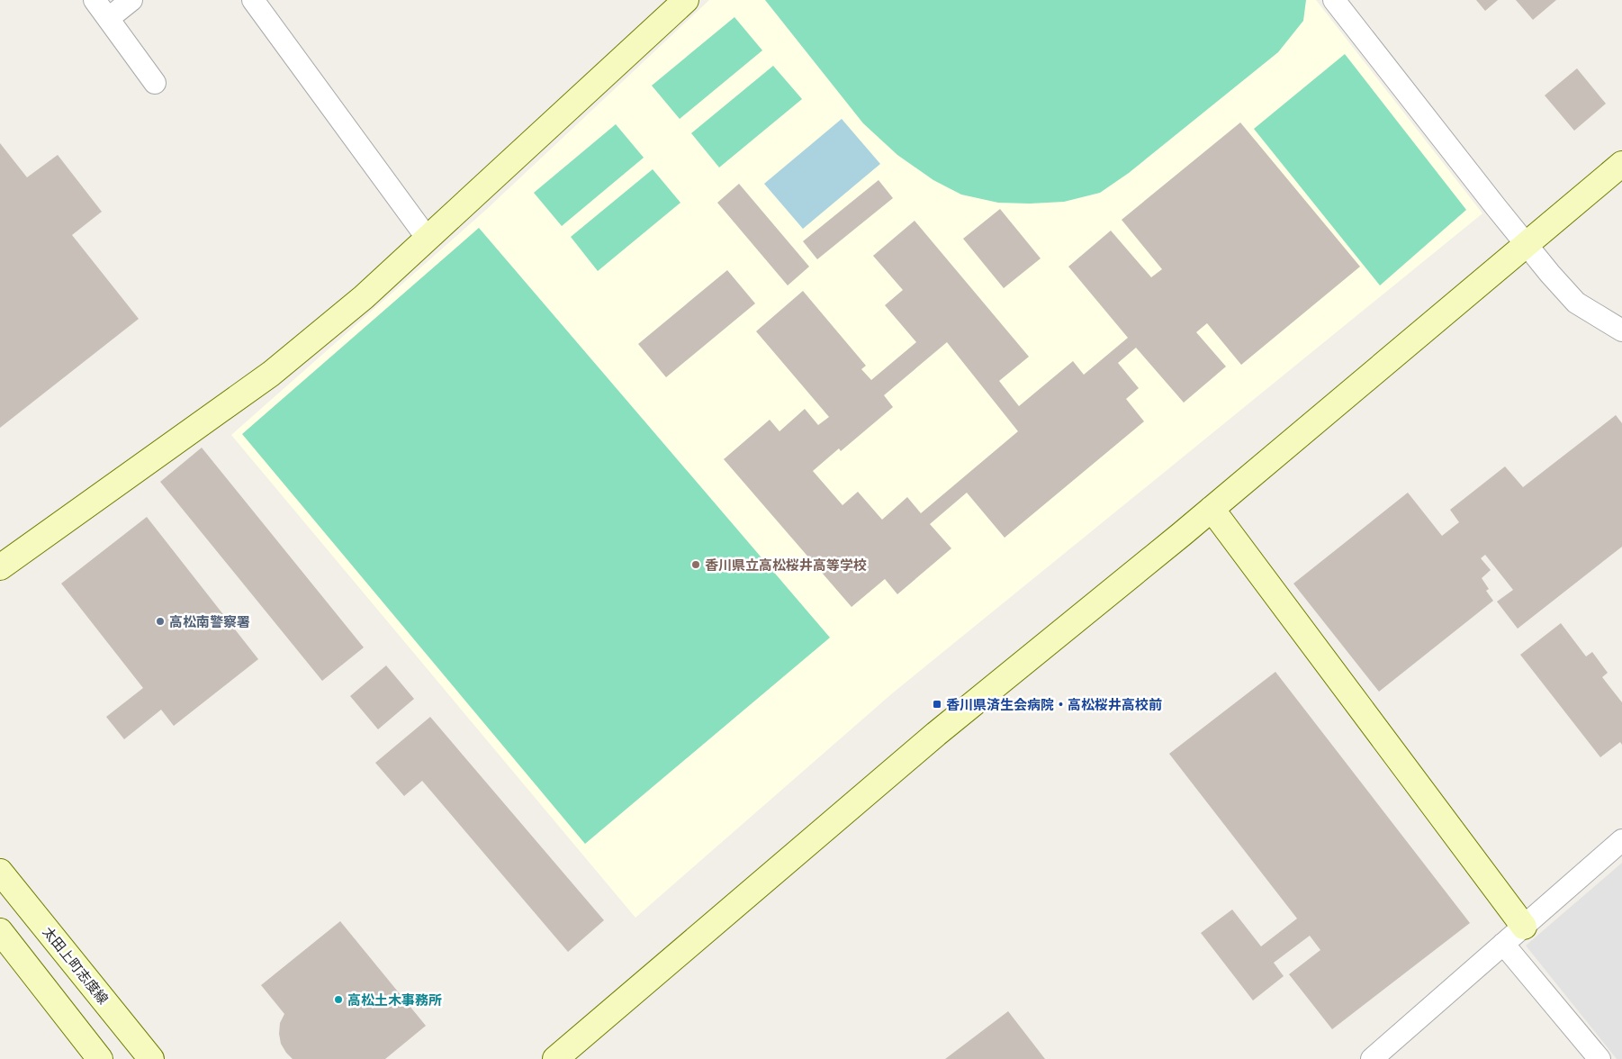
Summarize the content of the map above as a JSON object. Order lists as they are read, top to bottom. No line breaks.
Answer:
{"streets":{"street":["太田上町志度線"]},"places":{"other":["香川県立高松桜井高等学校","高松南警察署","高松土木事務所"],"transit":["香川県済生会病院・高松桜井高校前"]}}
